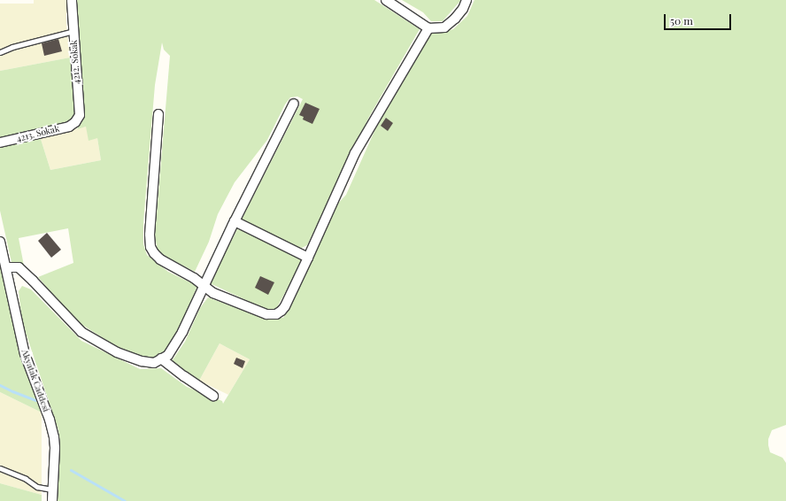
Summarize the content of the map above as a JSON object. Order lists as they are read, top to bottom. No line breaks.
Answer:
{"streets":{"street":["4212. Sokak","4213. Sokak","Akyatak Caddesi"]},"crossings":[["4212. Sokak","4213. Sokak"]],"scale_bar":"50 m"}
